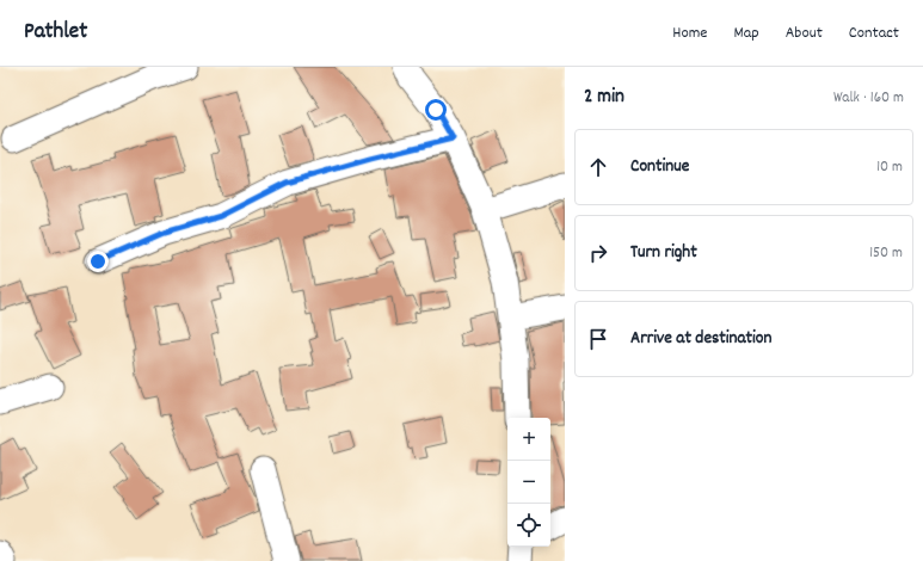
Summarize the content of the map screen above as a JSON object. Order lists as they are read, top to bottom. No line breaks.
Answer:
{"page":{"header":"Pathlet","nav":["Home","Map","About","Contact"],"heading":["2 min","Walk · 160 m"],"list":[["Continue","10 m"],["Turn right","150 m"],"Arrive at destination"],"map_buttons":["+","−"]}}
